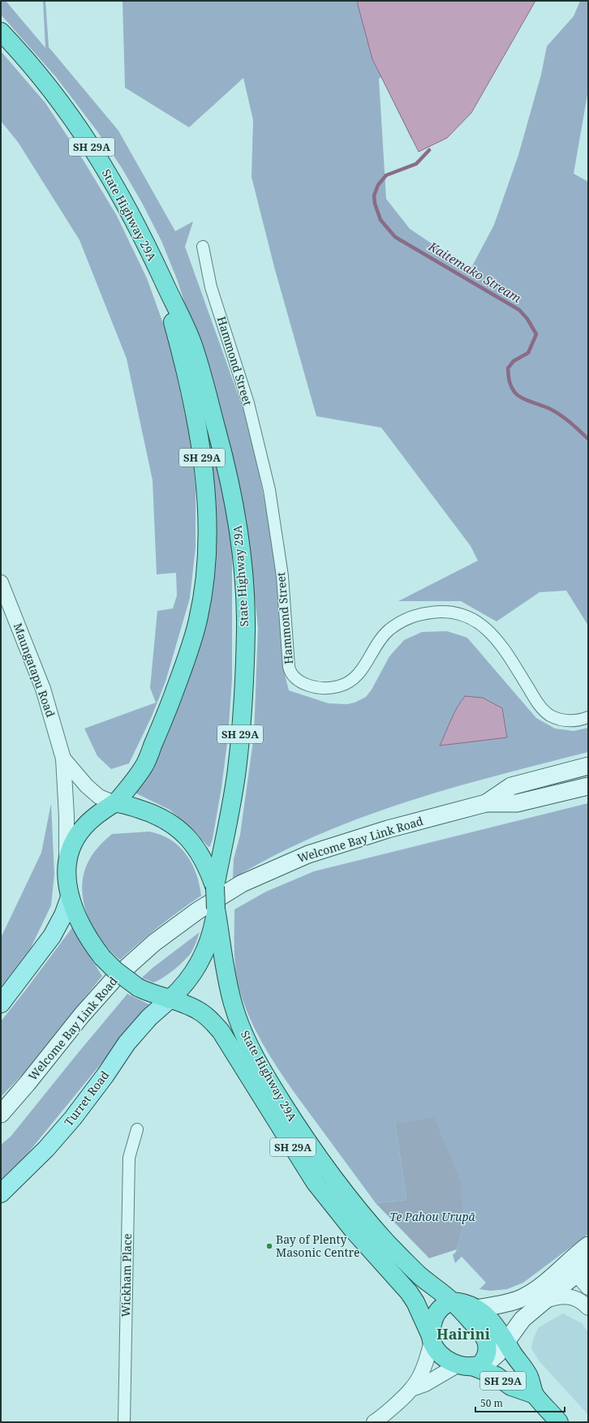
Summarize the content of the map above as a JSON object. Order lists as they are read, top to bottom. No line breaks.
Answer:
{"streets":{"highway":["SH 29A","State Highway 29A"],"main road":["Welcome Bay Link Road","Turret Road"],"street":["Hammond Street","Maungatapu Road","Wickham Place"]},"crossings":[["SH 29A","State Highway 29A"],["SH 29A","Maungatapu Road"],["SH 29A","Turret Road"],["State Highway 29A","Maungatapu Road"],["State Highway 29A","Turret Road"]],"districts":["Hairini"],"water":["Kaitemako Stream"],"parks":["Te Pahou Urupā"],"places":["Bay of Plenty Masonic Centre"],"scale_bar":"50 m"}
